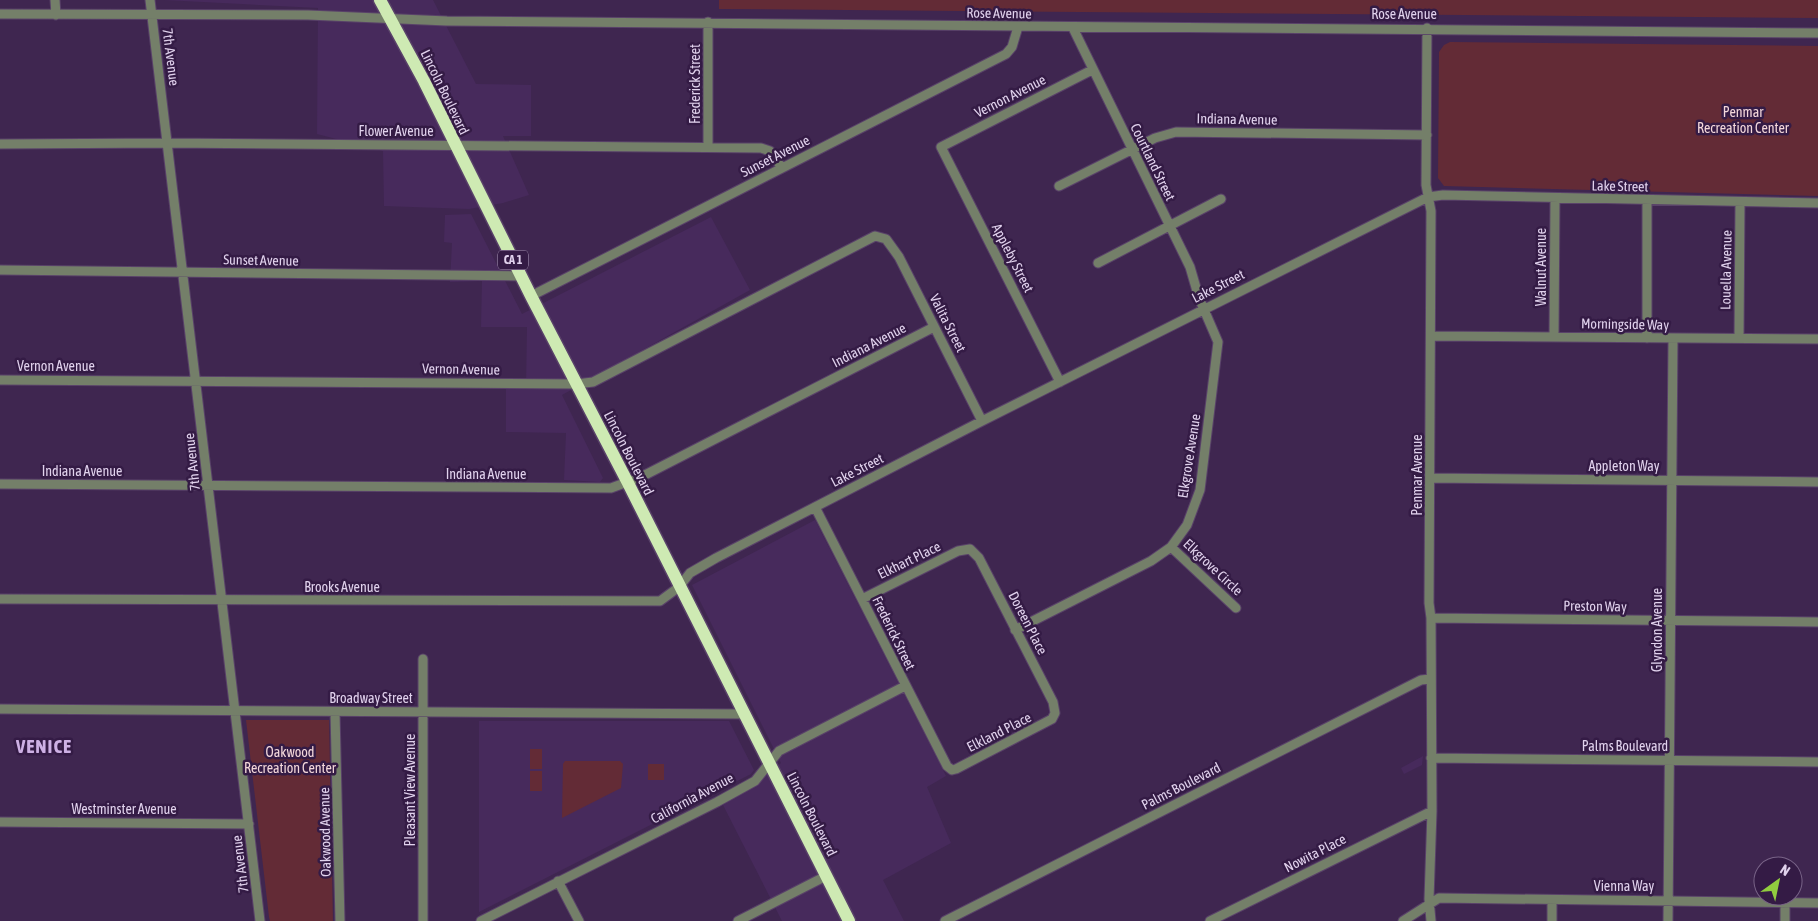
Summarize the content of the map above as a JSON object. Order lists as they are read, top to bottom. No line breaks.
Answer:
{"streets":{"highway":["Lincoln Boulevard","CA 1"],"street":["Rose Avenue","7th Avenue","Frederick Street","Vernon Avenue","Indiana Avenue","Flower Avenue","Sunset Avenue","Courtland Street","Lake Street","Appleby Street","Walnut Avenue","Louella Avenue","Valita Street","Morningside Way","Elkgrove Avenue","Appleton Way","Penmar Avenue","Elkhart Place","Elkgrove Circle","Brooks Avenue","Preston Way","Doreen Place","Glyndon Avenue","Broadway Street","Elkland Place","Palms Boulevard","Pleasant View Avenue","California Avenue","Westminster Avenue","Oakwood Avenue","Nowita Place","Vienna Way"]},"crossings":[["Rose Avenue","7th Avenue"],["Rose Avenue","Frederick Street"],["Rose Avenue","Lincoln Boulevard"],["Rose Avenue","Sunset Avenue"],["Rose Avenue","Courtland Street"],["Rose Avenue","Penmar Avenue"],["7th Avenue","Vernon Avenue"],["7th Avenue","Indiana Avenue"],["7th Avenue","Flower Avenue"],["7th Avenue","Sunset Avenue"],["7th Avenue","Brooks Avenue"],["7th Avenue","Broadway Street"],["7th Avenue","Westminster Avenue"],["Frederick Street","Flower Avenue"],["Frederick Street","Lake Street"],["Frederick Street","Elkhart Place"],["Frederick Street","Elkland Place"],["Frederick Street","California Avenue"],["Lincoln Boulevard","Vernon Avenue"],["Lincoln Boulevard","Indiana Avenue"],["Lincoln Boulevard","Flower Avenue"],["Lincoln Boulevard","Sunset Avenue"],["Lincoln Boulevard","Lake Street"],["Lincoln Boulevard","Brooks Avenue"],["Lincoln Boulevard","Broadway Street"],["Lincoln Boulevard","California Avenue"],["Vernon Avenue","Courtland Street"],["Vernon Avenue","Appleby Street"],["Vernon Avenue","Valita Street"],["Indiana Avenue","Courtland Street"],["Indiana Avenue","Valita Street"],["Indiana Avenue","Penmar Avenue"],["Flower Avenue","Sunset Avenue"],["Courtland Street","Lake Street"],["Courtland Street","Elkgrove Avenue"],["Lake Street","Appleby Street"],["Lake Street","Walnut Avenue"],["Lake Street","Louella Avenue"],["Lake Street","Valita Street"],["Lake Street","Elkgrove Avenue"],["Lake Street","Penmar Avenue"],["Lake Street","Brooks Avenue"],["Walnut Avenue","Morningside Way"],["Louella Avenue","Morningside Way"],["Morningside Way","Penmar Avenue"],["Morningside Way","Glyndon Avenue"],["Elkgrove Avenue","Elkgrove Circle"],["Elkgrove Avenue","Doreen Place"],["Appleton Way","Penmar Avenue"],["Appleton Way","Glyndon Avenue"],["Penmar Avenue","Preston Way"],["Penmar Avenue","Palms Boulevard"],["Penmar Avenue","Nowita Place"],["Penmar Avenue","Vienna Way"],["Elkhart Place","Doreen Place"],["Preston Way","Glyndon Avenue"],["Doreen Place","Elkland Place"],["Glyndon Avenue","Palms Boulevard"],["Glyndon Avenue","Vienna Way"],["Broadway Street","Pleasant View Avenue"],["Broadway Street","Oakwood Avenue"]],"districts":["VENICE"],"parks":["Penmar Recreation Center","Oakwood Recreation Center"],"north":"top right"}
